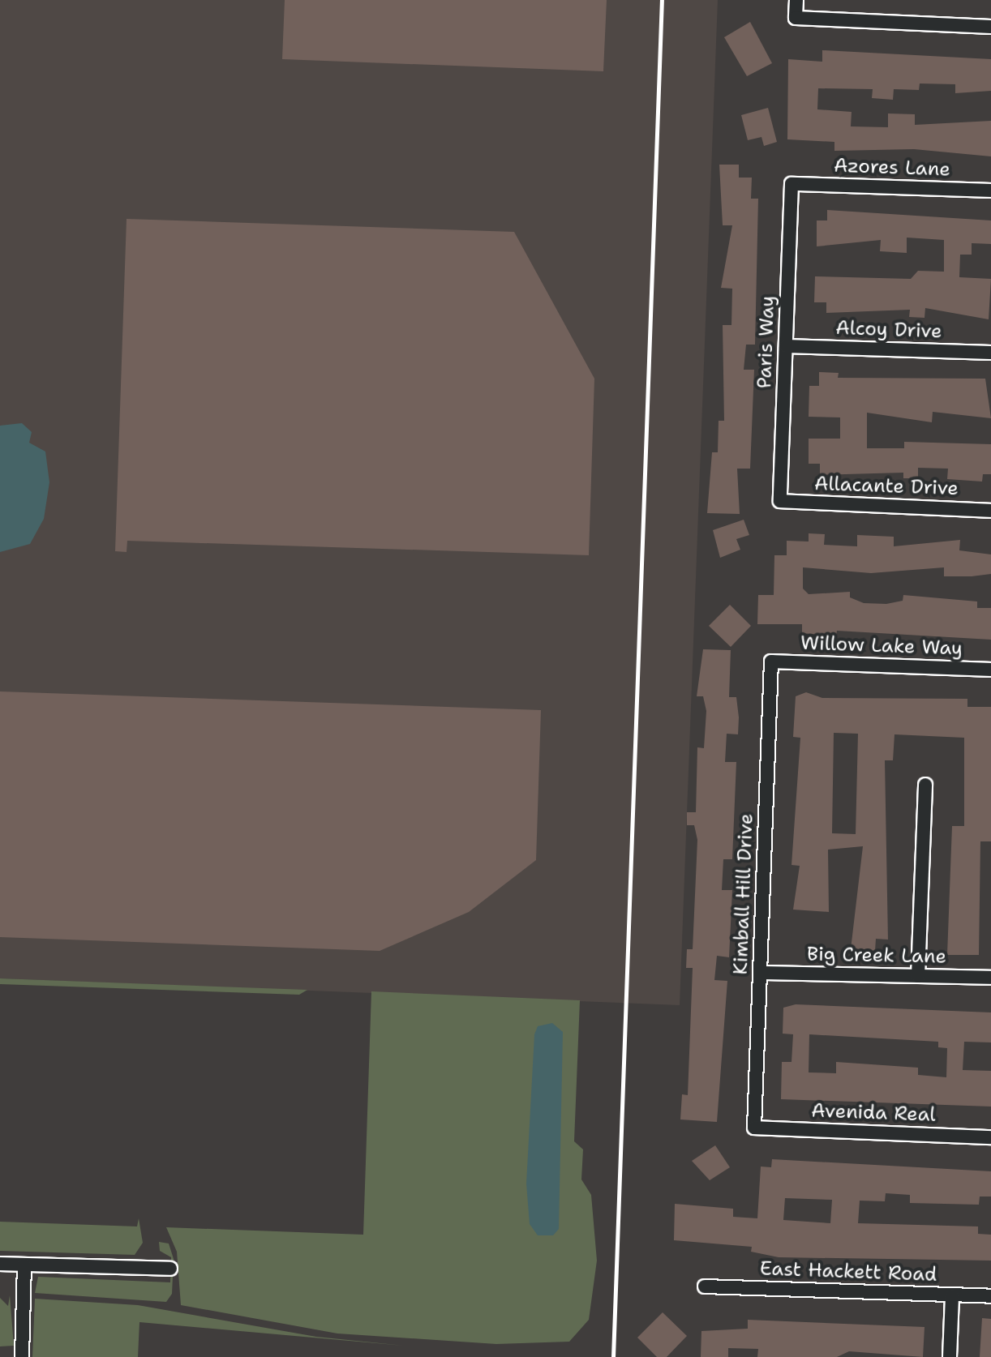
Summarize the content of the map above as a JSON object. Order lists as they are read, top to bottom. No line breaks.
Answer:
{"streets":{"street":["Azores Lane","Alcoy Drive","Paris Way","Allacante Drive","Willow Lake Way","Kimball Hill Drive","Big Creek Lane","Avenida Real","East Hackett Road"]},"crossings":[["Azores Lane","Paris Way"],["Alcoy Drive","Paris Way"],["Paris Way","Allacante Drive"],["Willow Lake Way","Kimball Hill Drive"],["Kimball Hill Drive","Big Creek Lane"],["Kimball Hill Drive","Avenida Real"]]}
